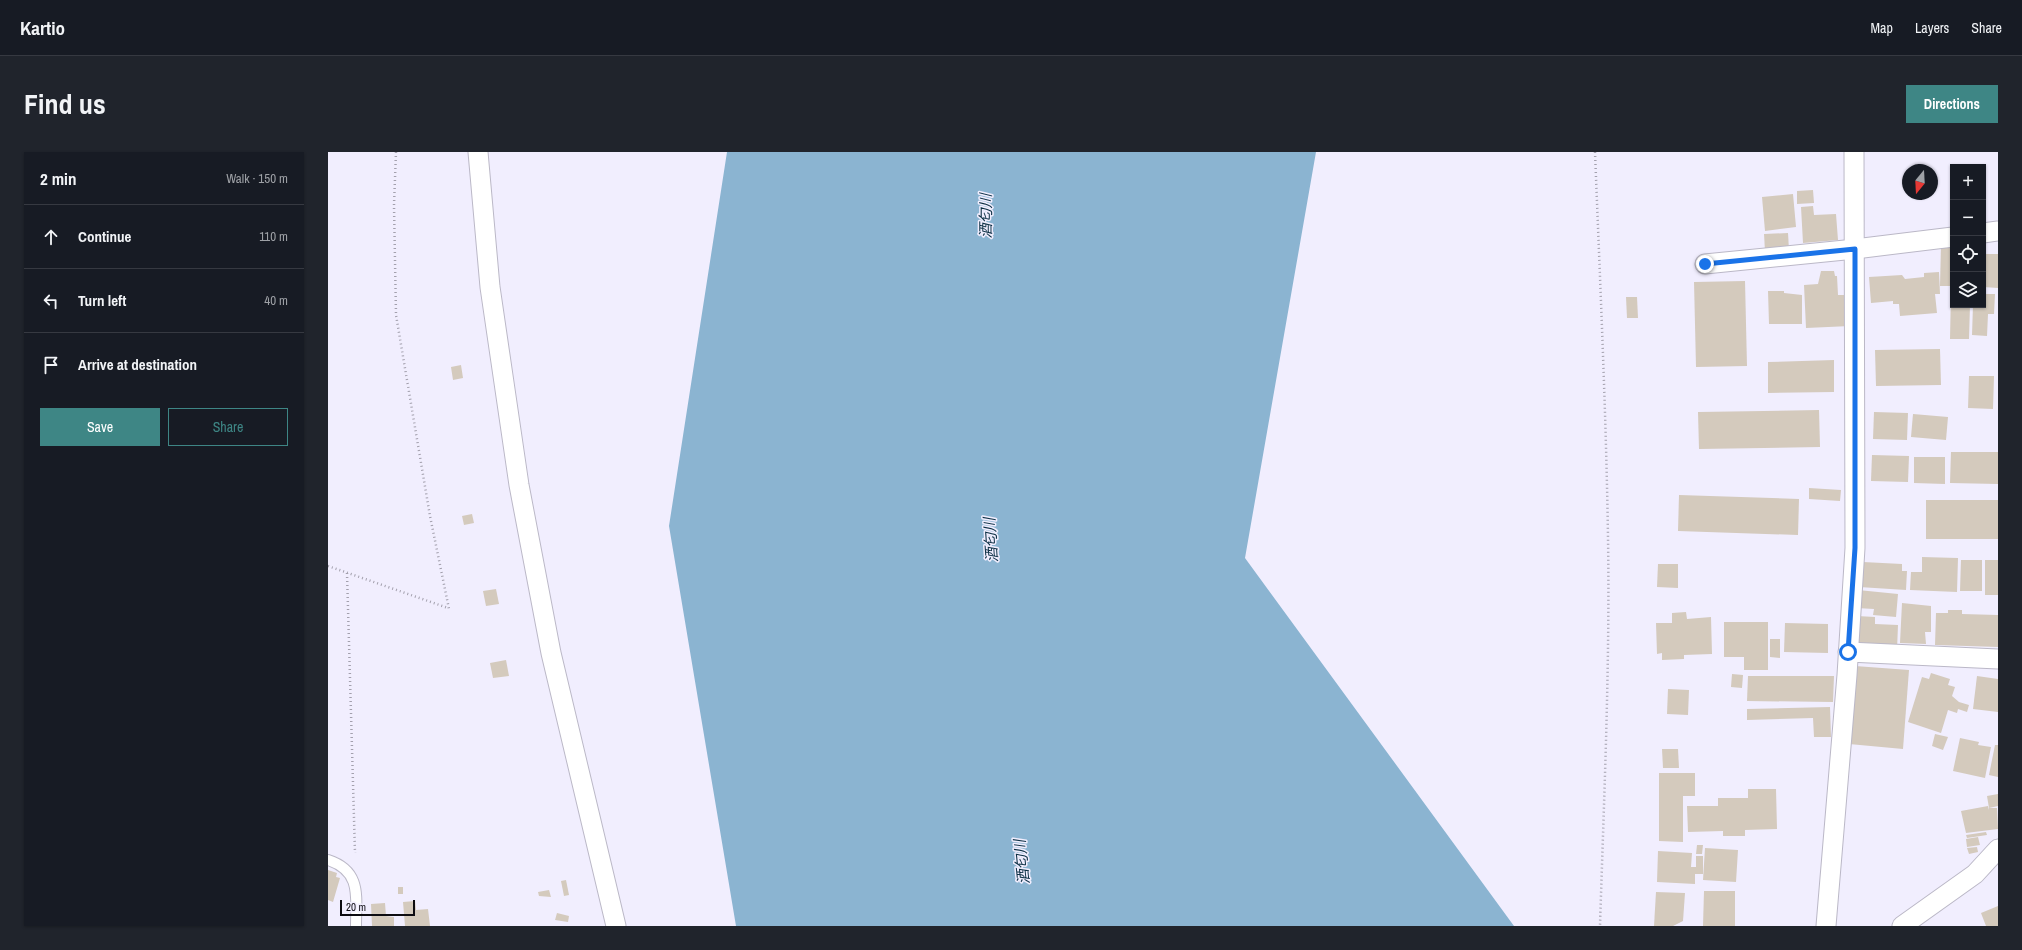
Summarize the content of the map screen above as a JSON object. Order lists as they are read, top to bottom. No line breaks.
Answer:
{"water":["酒匂川"],"scale_bar":"20 m","north":"bottom","page":{"header":"Kartio","nav":["Map","Layers","Share"],"title":"Find us","buttons":["Directions",["Save","Share"]],"heading":["2 min","Walk · 150 m"],"map_buttons":["+","−"],"list":[["Continue","110 m"],["Turn left","40 m"],"Arrive at destination"],"scale":"20 m"}}
